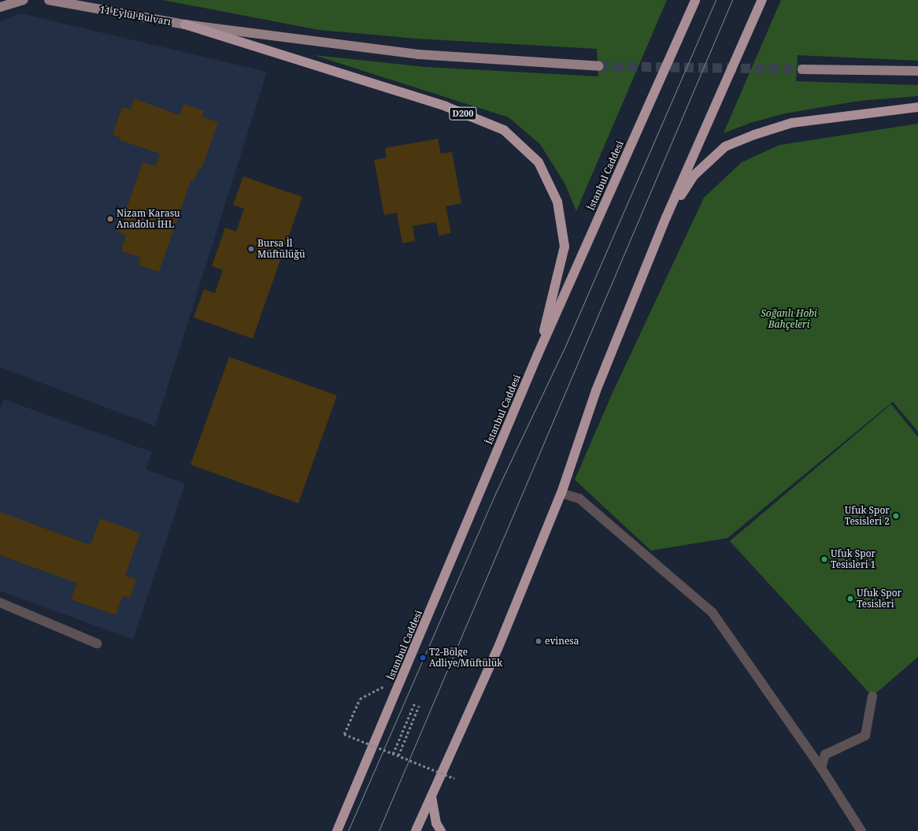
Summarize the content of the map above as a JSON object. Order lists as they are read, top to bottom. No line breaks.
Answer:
{"streets":{"highway":["D200","İstanbul Caddesi"],"main road":["11 Eylül Bulvarı"]},"crossings":[["11 Eylül Bulvarı","D200"],["D200","İstanbul Caddesi"]],"parks":["Soğanlı Hobi Bahçeleri"],"places":["Nizam Karasu Anadolu İHL","Bursa İl Müftülüğü","Ufuk Spor Tesisleri 2","Ufuk Spor Tesisleri 1","Ufuk Spor Tesisleri","evinesa","T2-Bölge Adliye/Müftülük"]}
